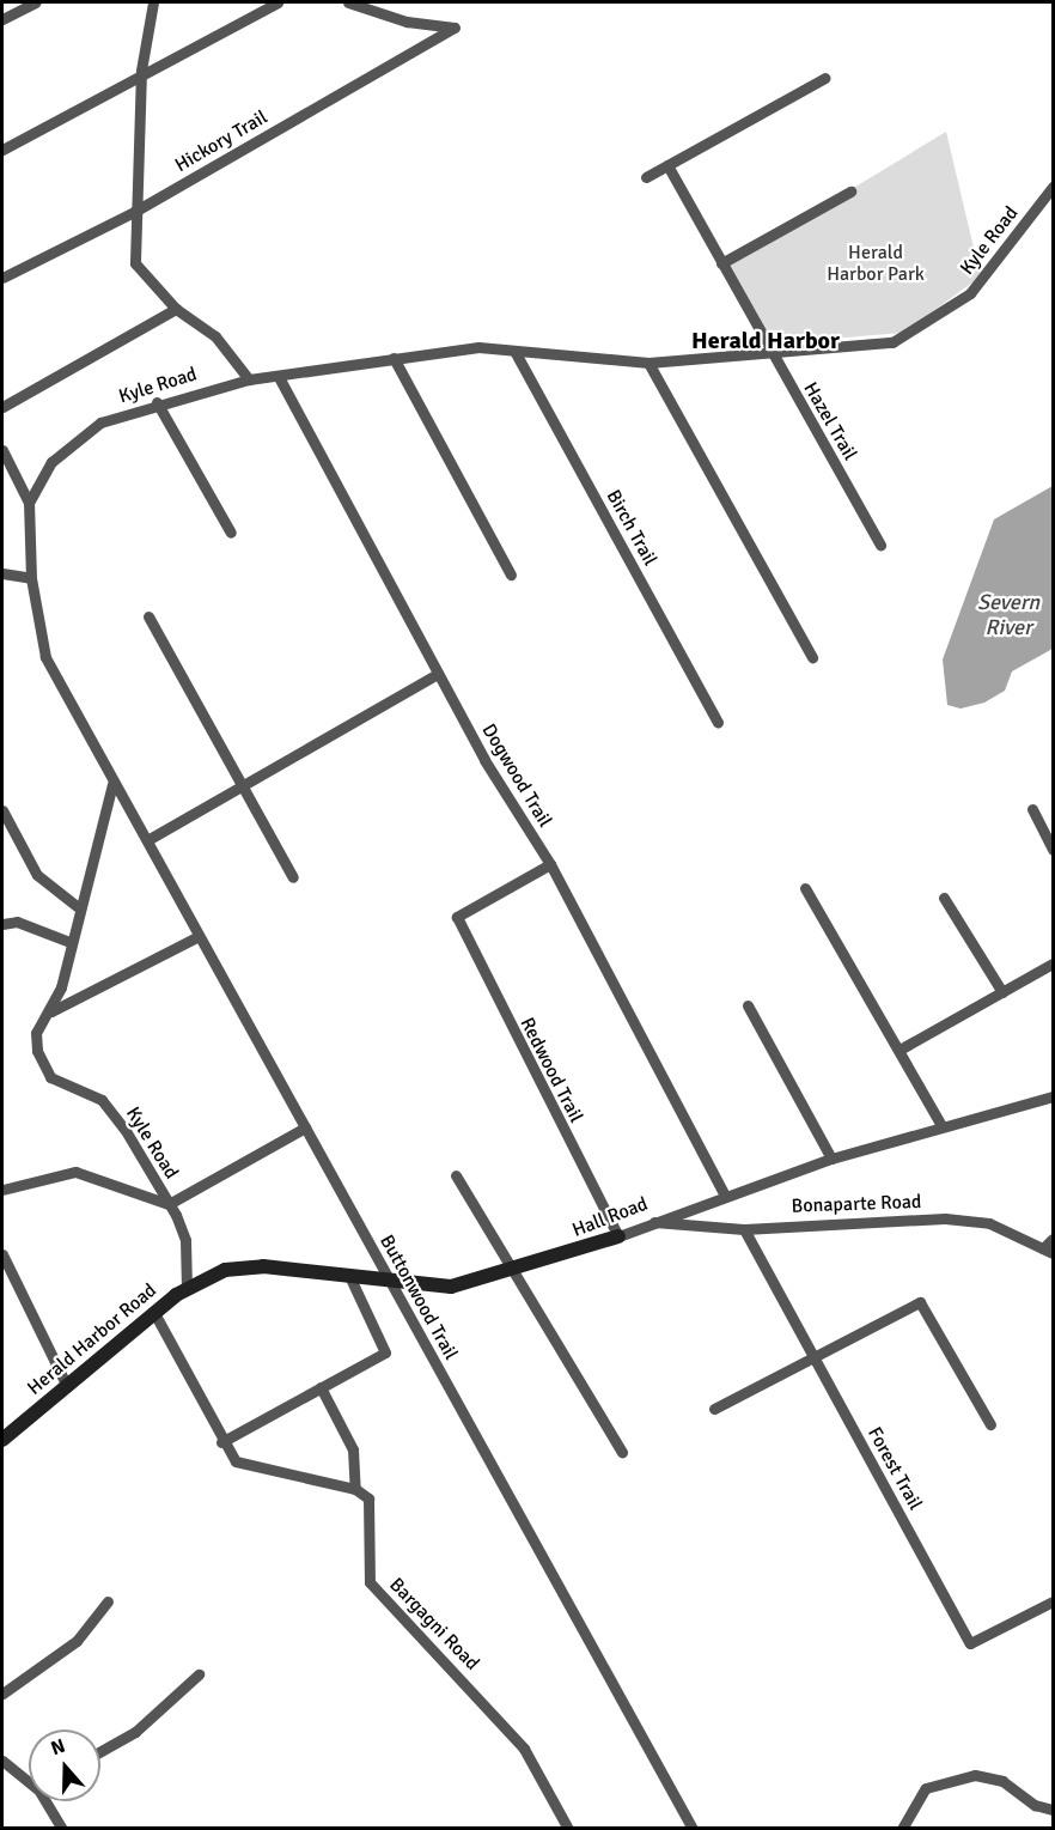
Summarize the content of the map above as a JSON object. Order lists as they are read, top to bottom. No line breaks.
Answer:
{"streets":{"street":["Hickory Trail","Kyle Road","Hazel Trail","Birch Trail","Dogwood Trail","Redwood Trail","Bonaparte Road","Hall Road","Buttonwood Trail","Herald Harbor Road","Forest Trail","Bargagni Road"]},"crossings":[["Kyle Road","Hazel Trail"],["Kyle Road","Birch Trail"],["Kyle Road","Dogwood Trail"],["Kyle Road","Buttonwood Trail"],["Dogwood Trail","Redwood Trail"],["Dogwood Trail","Hall Road"],["Redwood Trail","Hall Road"],["Bonaparte Road","Hall Road"],["Bonaparte Road","Forest Trail"],["Hall Road","Buttonwood Trail"],["Hall Road","Herald Harbor Road"]],"districts":["Herald Harbor"],"water":["Severn River"],"parks":["Herald Harbor Park"],"north":"top"}
